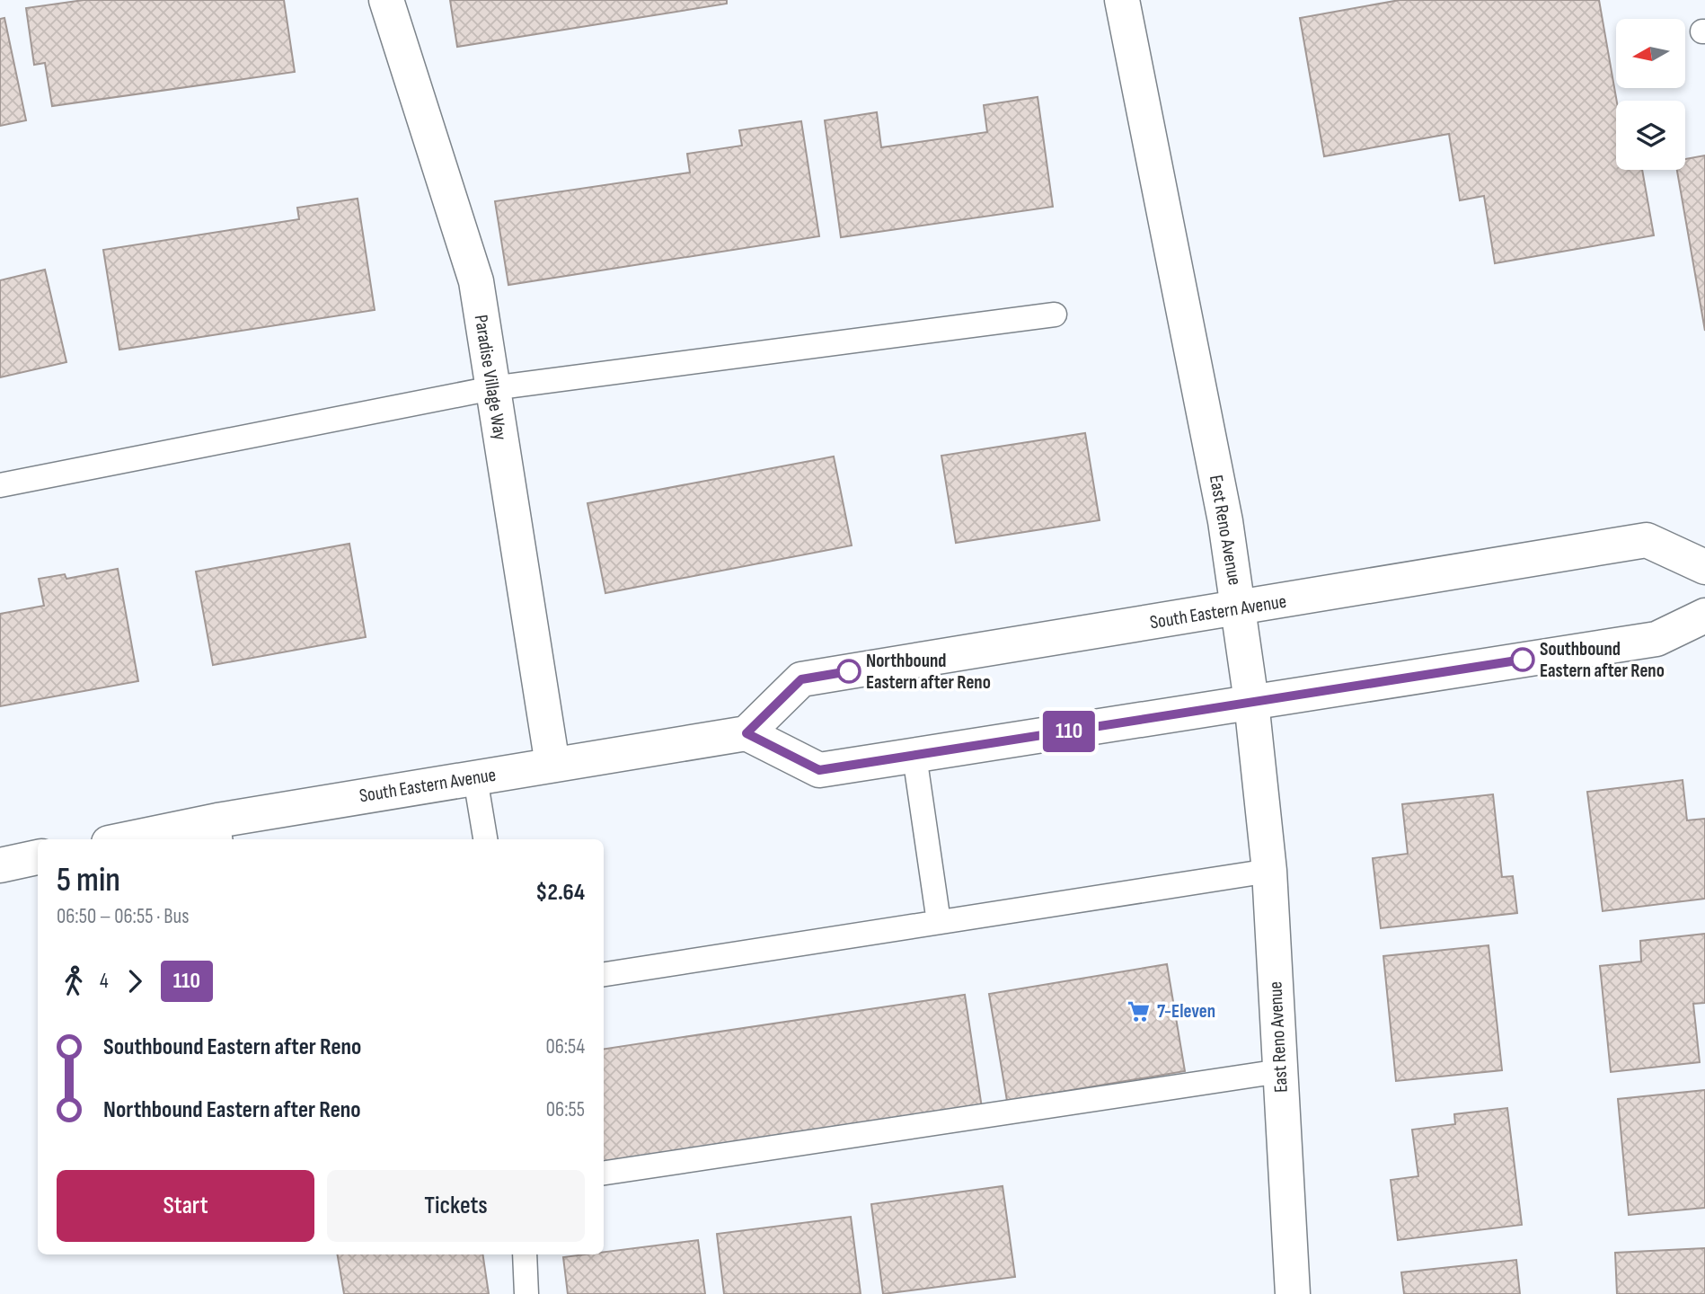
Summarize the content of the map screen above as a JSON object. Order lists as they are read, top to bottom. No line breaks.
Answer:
{"streets":{"main road":["Paradise Village Way","East Reno Avenue","South Eastern Avenue"]},"crossings":[["Paradise Village Way","South Eastern Avenue"],["East Reno Avenue","South Eastern Avenue"]],"places":{"other":["Southbound Eastern after Reno","Northbound Eastern after Reno"],"supermarket":["7-Eleven"]},"lines":["bus line 110"],"north":"left","page":{"on_map":"110","heading":["5 min","06:50 – 06:55 · Bus","$2.64"],"legs":["4","110"],"list":[{"name":"Southbound Eastern after Reno","value":"06:54"},{"name":"Northbound Eastern after Reno","value":"06:55"}],"buttons":["Start","Tickets"]}}
